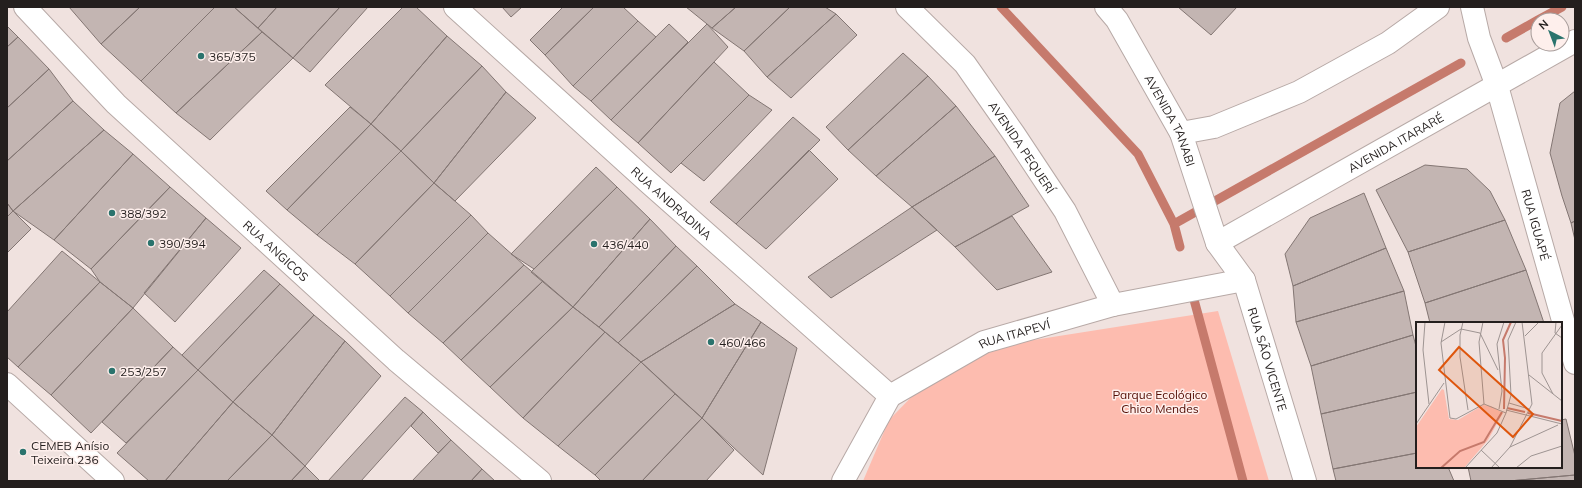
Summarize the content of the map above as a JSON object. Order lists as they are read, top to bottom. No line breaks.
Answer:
{"streets":{"street":["AVENIDA TANABI","AVENIDA ITARARÉ","AVENIDA PEQUERÍ","RUA ANDRADINA","RUA IGUAPÉ","RUA ANGICOS","RUA ITAPEVÍ","RUA SÃO VICENTE"]},"crossings":[["AVENIDA TANABI","AVENIDA ITARARÉ"],["AVENIDA TANABI","RUA SÃO VICENTE"],["AVENIDA ITARARÉ","RUA IGUAPÉ"],["AVENIDA ITARARÉ","RUA SÃO VICENTE"],["AVENIDA PEQUERÍ","RUA ITAPEVÍ"],["RUA ANDRADINA","RUA ITAPEVÍ"],["RUA ITAPEVÍ","RUA SÃO VICENTE"]],"parks":["Parque Ecológico Chico Mendes"],"places":["365/375","388/392","390/394","436/440","460/466","253/257","CEMEB Anísio Teixeira 236"],"north":"top left"}
